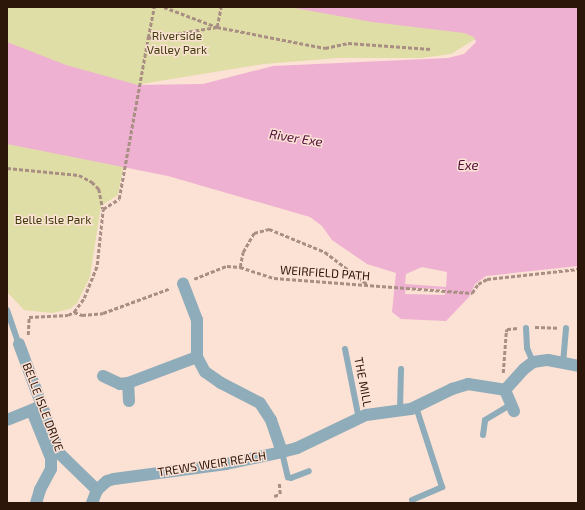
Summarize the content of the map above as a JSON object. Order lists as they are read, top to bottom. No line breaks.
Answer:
{"streets":{"street":["BELLE ISLE DRIVE","TREWS WEIR REACH"],"lane":["THE MILL"],"path":["WEIRFIELD PATH"]},"crossings":[["WEIRFIELD PATH","BELLE ISLE DRIVE"],["BELLE ISLE DRIVE","TREWS WEIR REACH"]],"water":["River Exe","Exe"],"parks":["Riverside Valley Park","Belle Isle Park"]}
